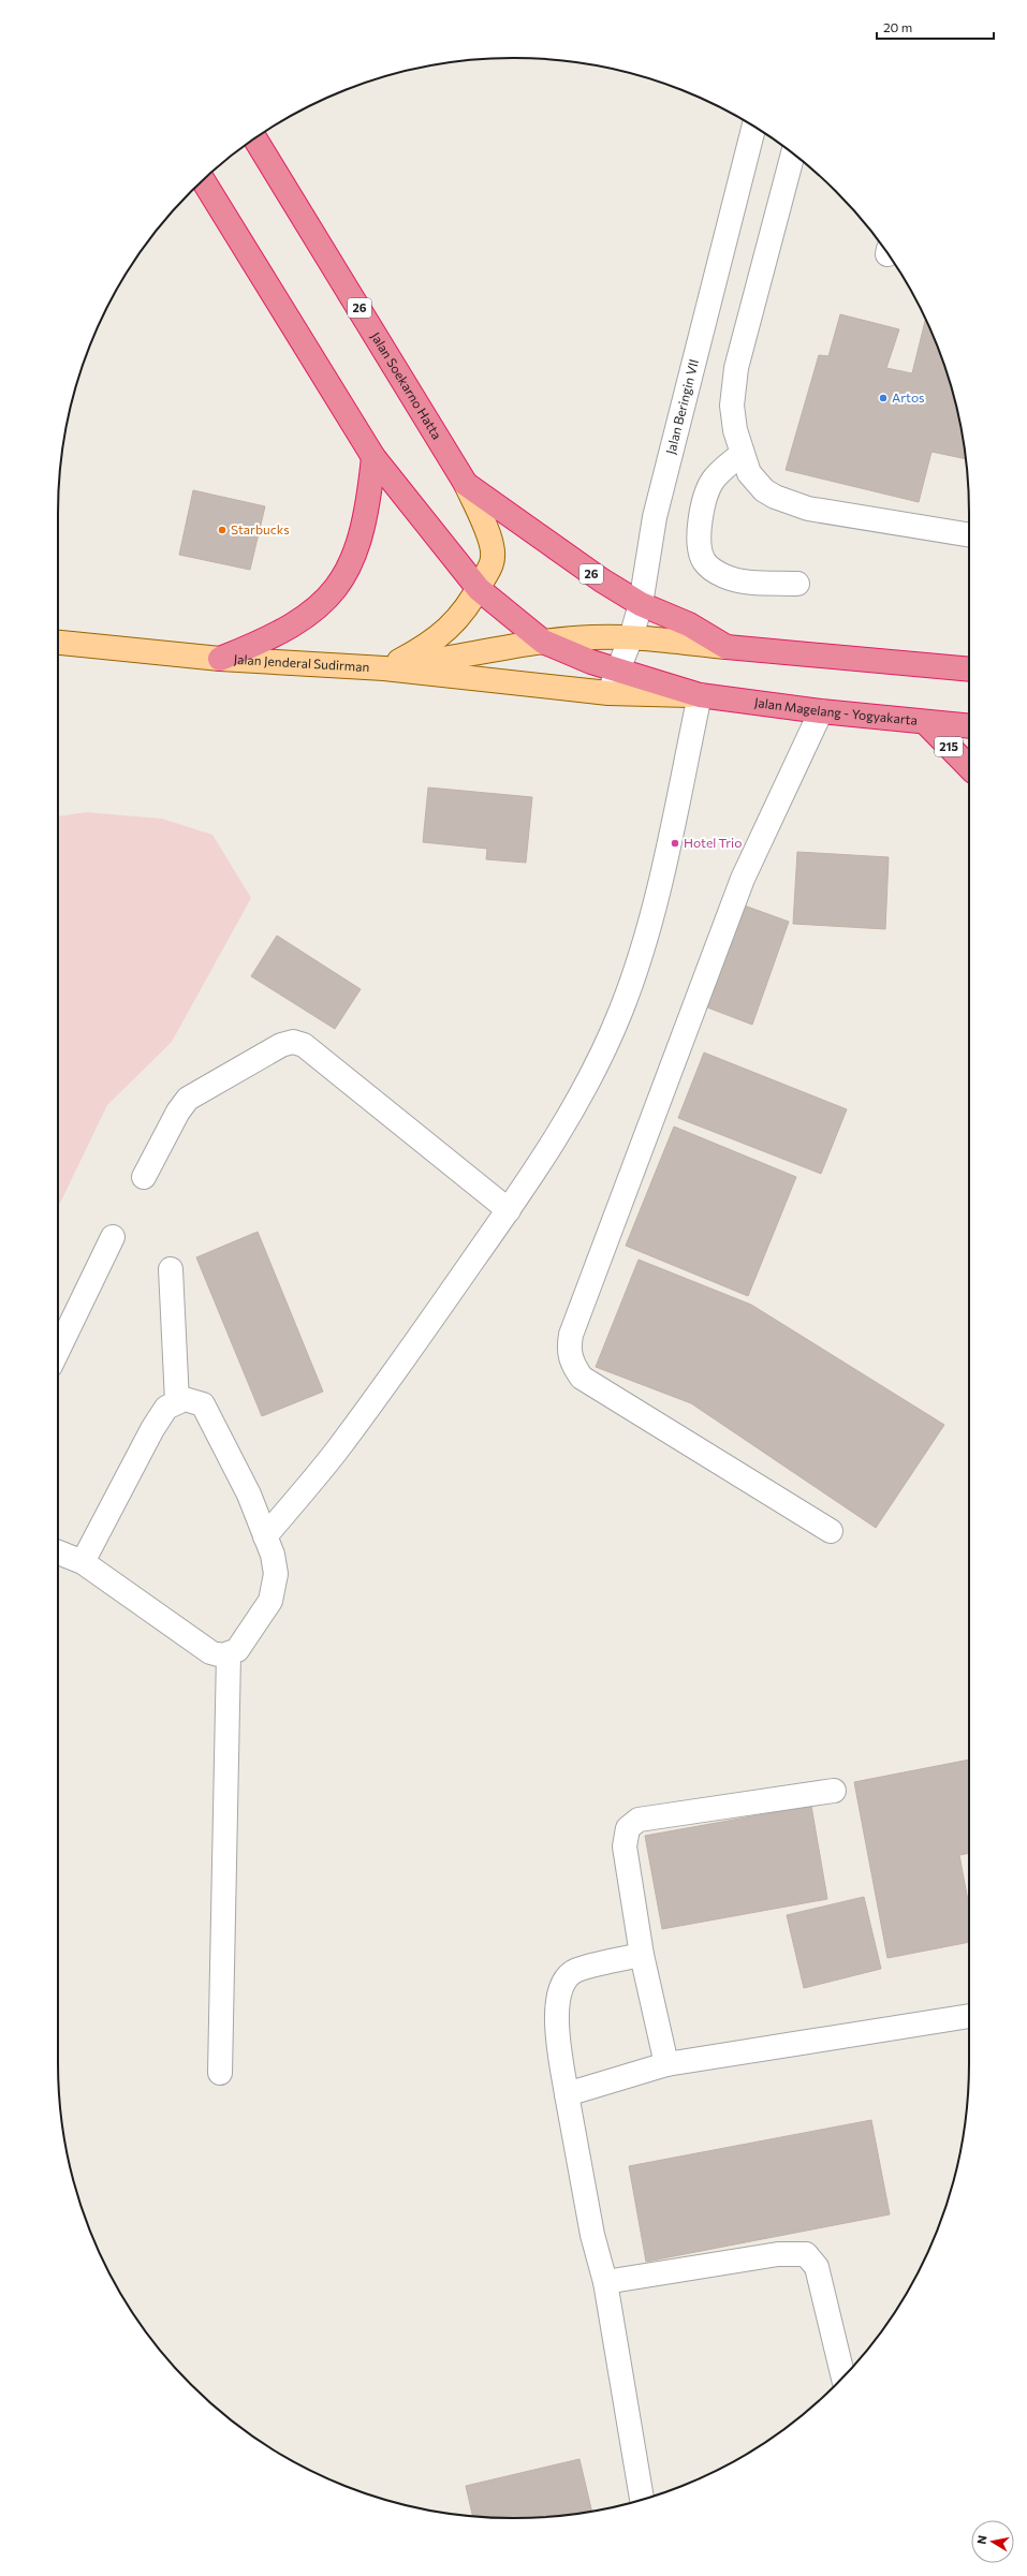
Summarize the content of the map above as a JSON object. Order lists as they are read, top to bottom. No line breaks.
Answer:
{"streets":{"highway":["26","Jalan Soekarno Hatta","Jalan Magelang - Yogyakarta","215"],"main road":["Jalan Jenderal Sudirman"],"street":["Jalan Beringin VII"]},"crossings":[["26","Jalan Soekarno Hatta"],["26","Jalan Beringin VII"],["Jalan Beringin VII","Jalan Magelang - Yogyakarta"],["Jalan Magelang - Yogyakarta","215"]],"places":["Artos","Starbucks","Hotel Trio"],"scale_bar":"20 m","north":"left"}
